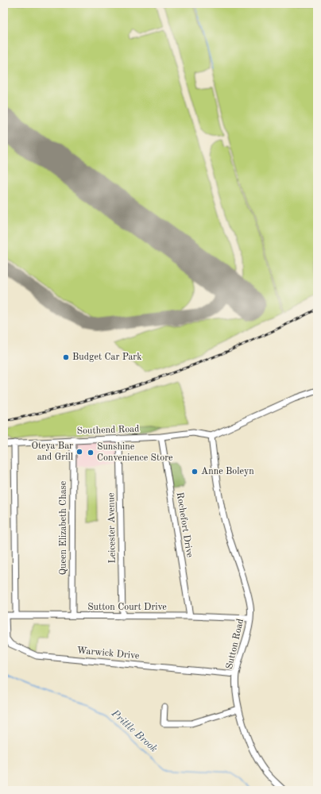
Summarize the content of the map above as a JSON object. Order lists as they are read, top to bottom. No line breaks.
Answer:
{"streets":{"street":["Southend Road","Rochefort Drive","Queen Elizabeth Chase","Leicester Avenue","Sutton Court Drive","Sutton Road","Warwick Drive"]},"crossings":[["Southend Road","Rochefort Drive"],["Southend Road","Queen Elizabeth Chase"],["Southend Road","Leicester Avenue"],["Southend Road","Sutton Road"],["Rochefort Drive","Sutton Court Drive"],["Queen Elizabeth Chase","Sutton Court Drive"],["Leicester Avenue","Sutton Court Drive"],["Sutton Court Drive","Sutton Road"],["Sutton Court Drive","Warwick Drive"],["Sutton Road","Warwick Drive"]],"water":["Prittle Brook"],"places":["Budget Car Park","Oteya Bar and Grill","Sunshine Convenience Store","Anne Boleyn"]}
